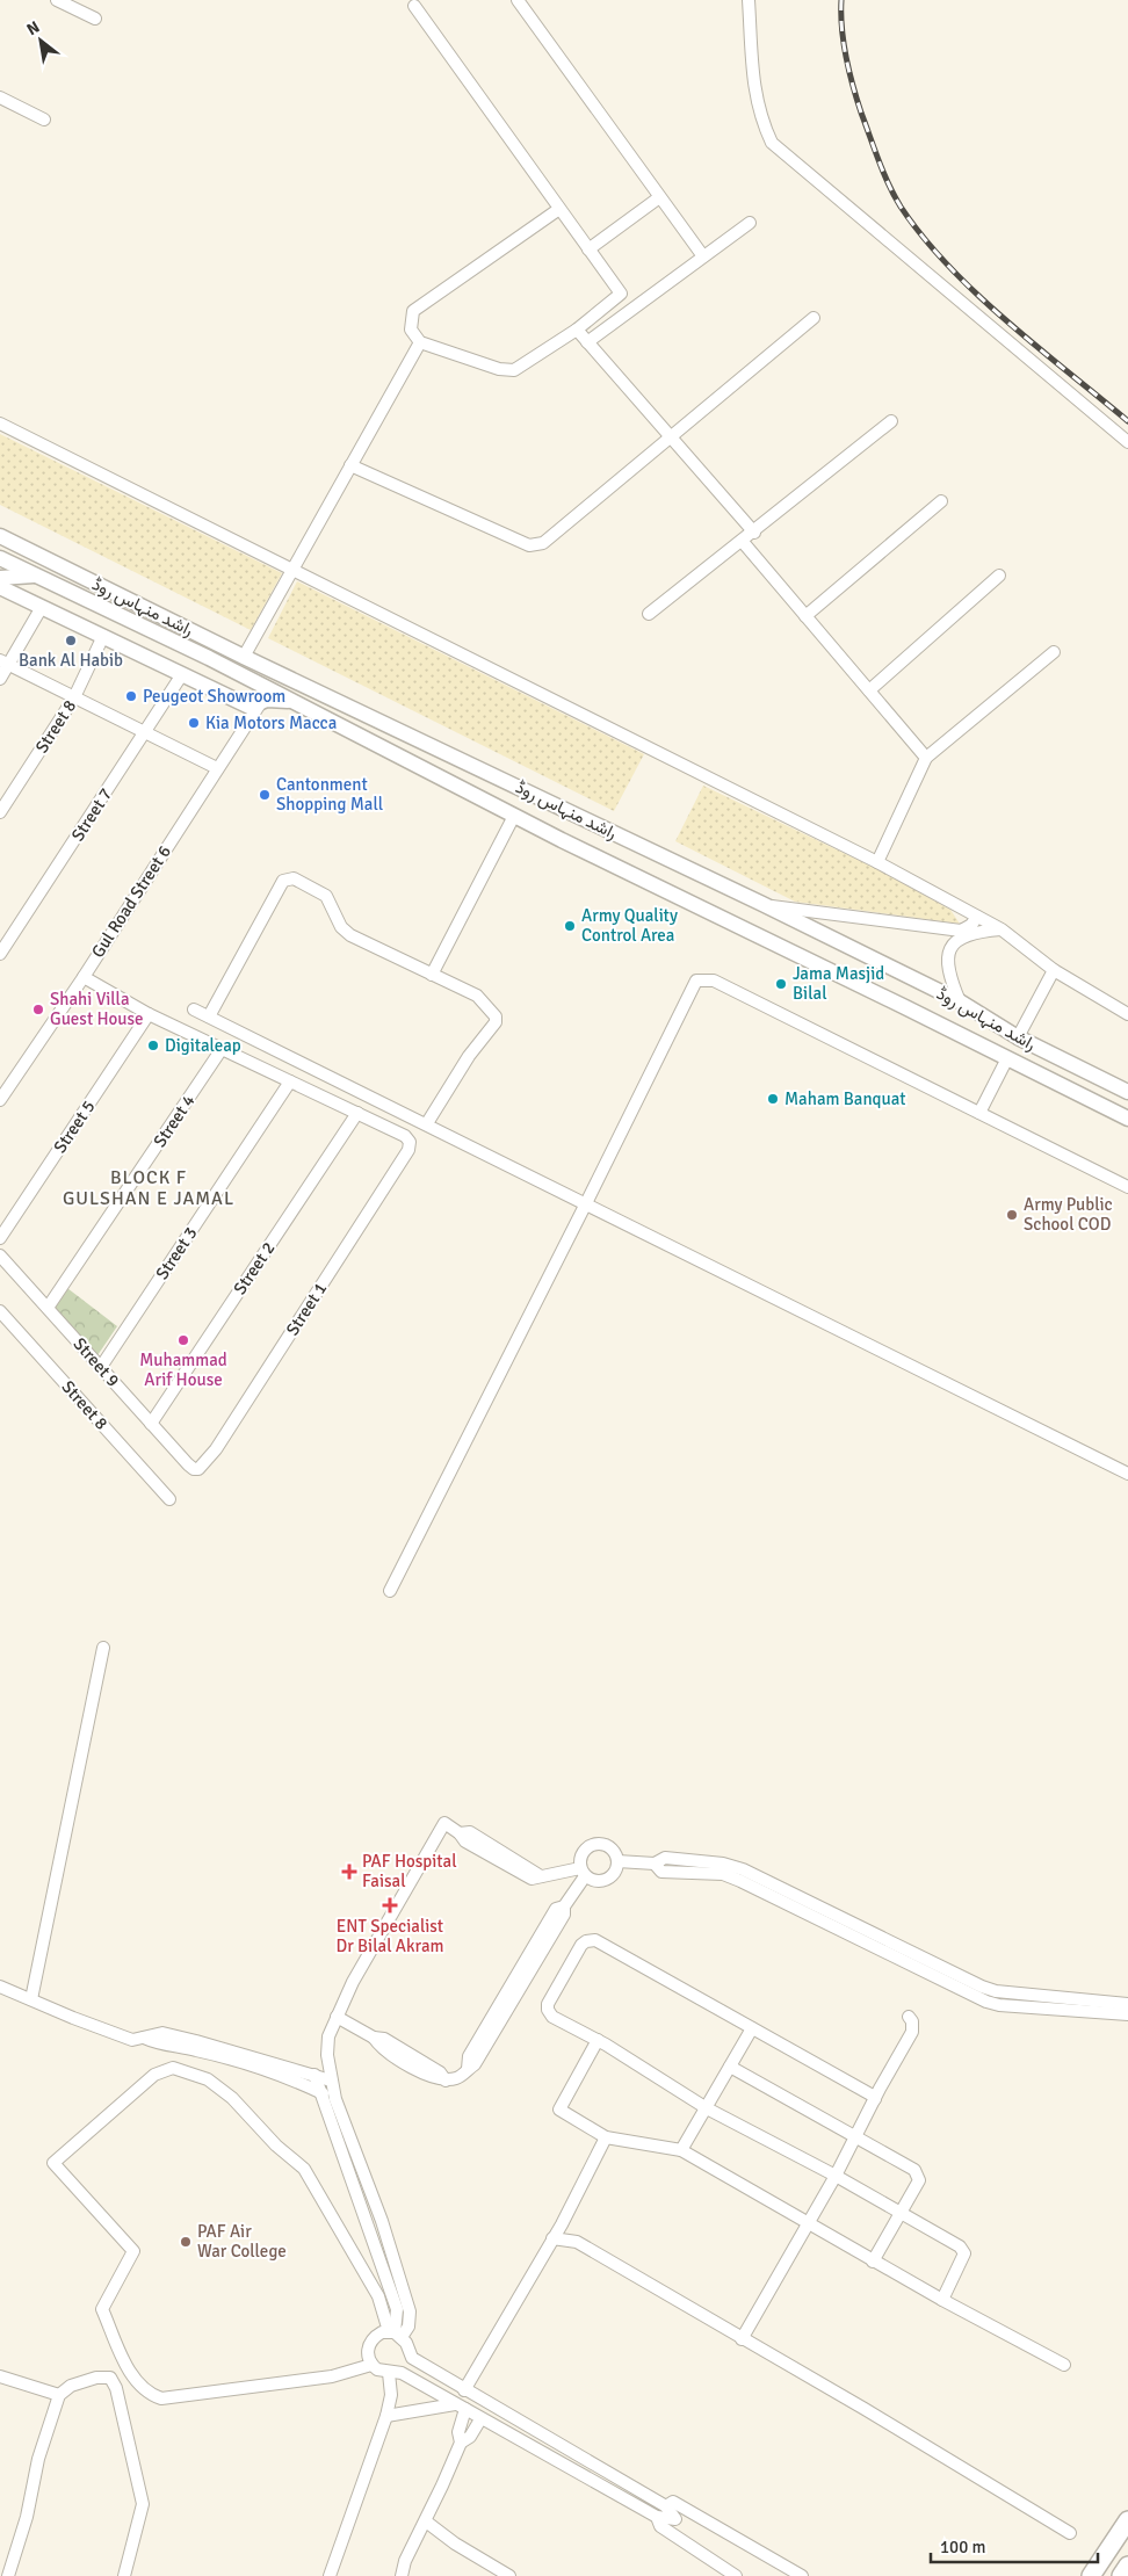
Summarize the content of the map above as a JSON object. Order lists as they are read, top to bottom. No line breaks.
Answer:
{"streets":{"main road":["راشد منہاس روڈ"],"street":["Street 8","Street 7","Gul Road Street 6","Street 4","Street 5","Street 3","Street 2","Street 1","Street 9"]},"crossings":[["Street 4","Street 9"],["Street 3","Street 9"],["Street 2","Street 1"],["Street 2","Street 9"],["Street 1","Street 9"]],"districts":["BLOCK F GULSHAN E JAMAL"],"places":{"other":["Bank Al Habib","Peugeot Showroom","Kia Motors Macca","Cantonment Shopping Mall","Army Quality Control Area","Jama Masjid Bilal","Shahi Villa Guest House","Digitaleap","Maham Banquat","Army Public School COD","Muhammad Arif House","PAF Air War College"],"health":["PAF Hospital Faisal","ENT Specialist Dr Bilal Akram"]},"scale_bar":"100 m","north":"top left"}
